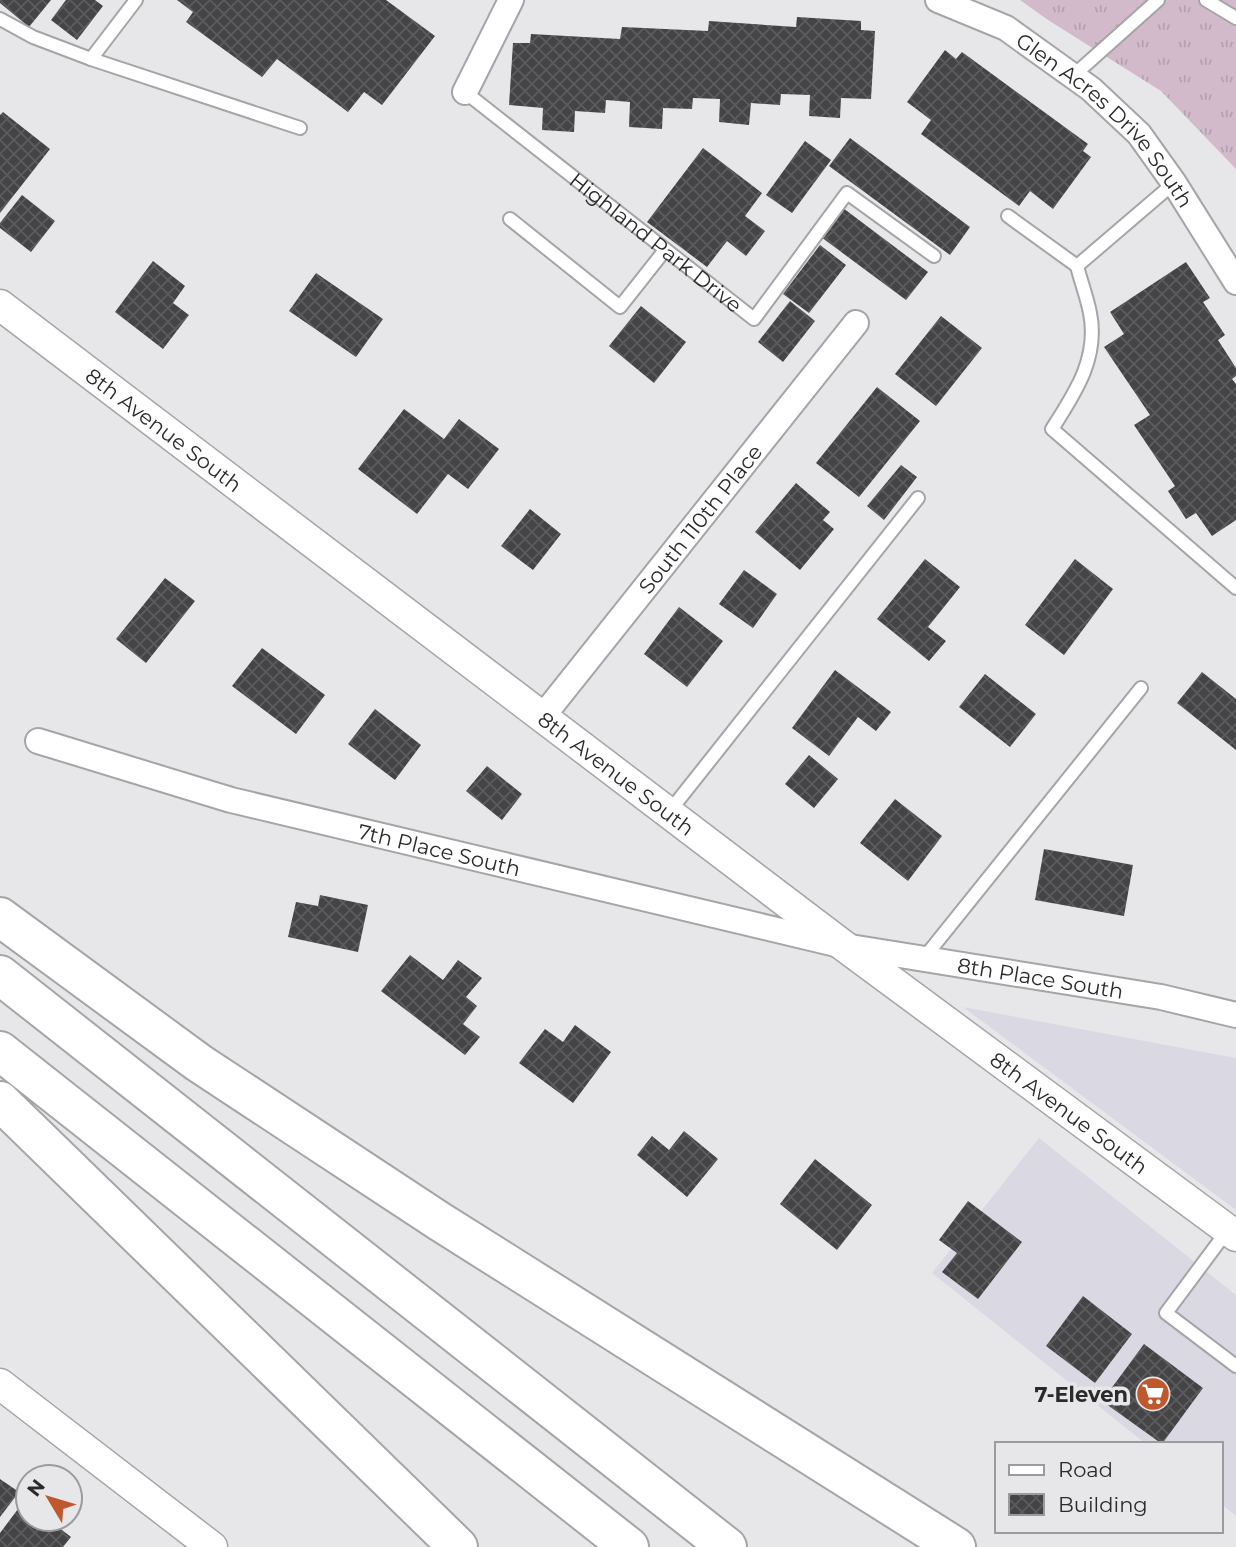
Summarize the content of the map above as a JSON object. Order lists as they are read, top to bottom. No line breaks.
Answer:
{"streets":{"street":["Glen Acres Drive South","Highland Park Drive","8th Avenue South","South 110th Place","7th Place South","8th Place South"]},"crossings":[["8th Avenue South","South 110th Place"],["8th Avenue South","7th Place South"],["8th Avenue South","8th Place South"],["7th Place South","8th Place South"]],"places":{"supermarket":["7-Eleven"]},"legend":["Road","Building"],"north":"top left"}
